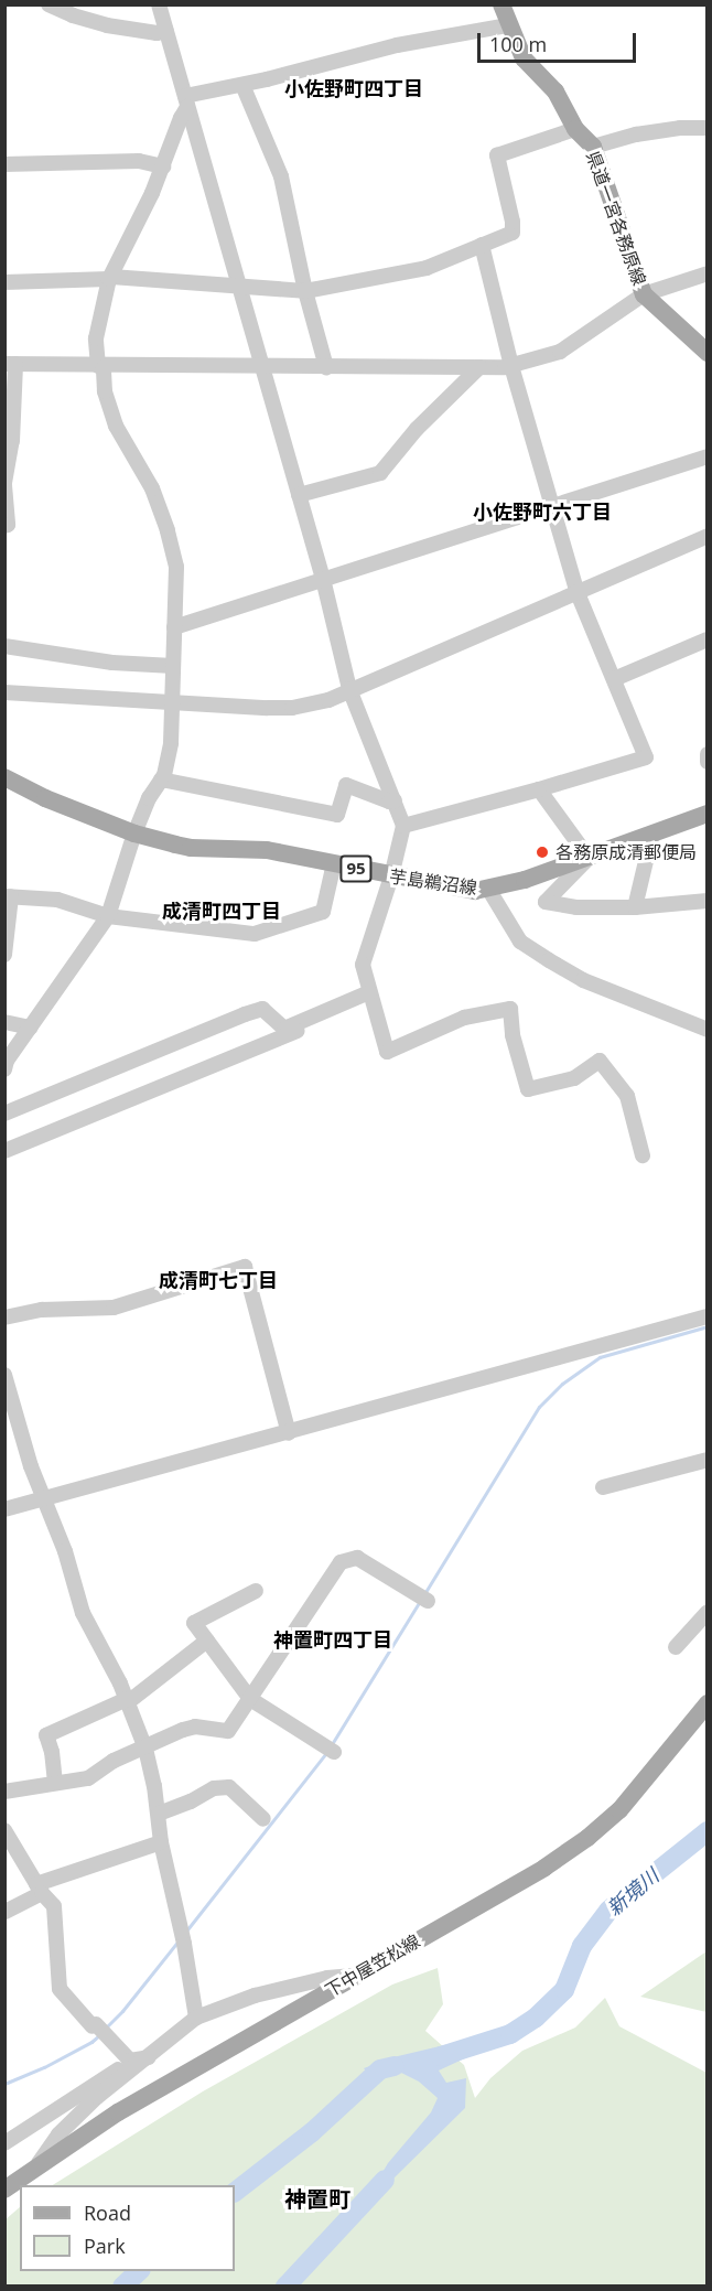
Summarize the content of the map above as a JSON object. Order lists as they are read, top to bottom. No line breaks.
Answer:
{"streets":{"main road":["県道一宮各務原線","95","芋島鵜沼線","下中屋笠松線"]},"districts":["小佐野町四丁目","小佐野町六丁目","成清町四丁目","成清町七丁目","神置町四丁目","神置町"],"water":["新境川"],"places":["各務原成清郵便局"],"legend":["Road","Park"],"scale_bar":"100 m"}
